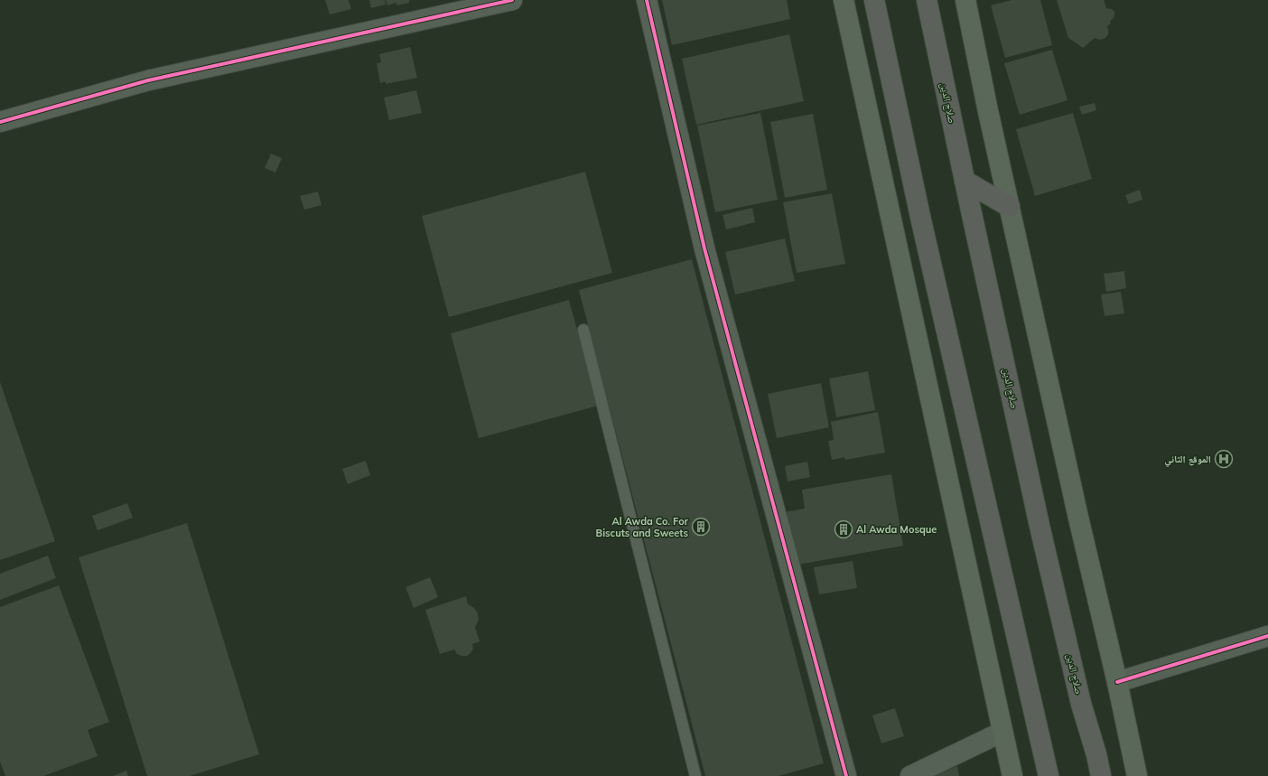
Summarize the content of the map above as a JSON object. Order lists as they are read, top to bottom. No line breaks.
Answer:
{"streets":{"highway":["صلاح الدين"]},"places":{"hospital":["الموقع الثاني"],"building":["Al Awda Co. For Biscuts and Sweets","Al Awda Mosque"]}}
